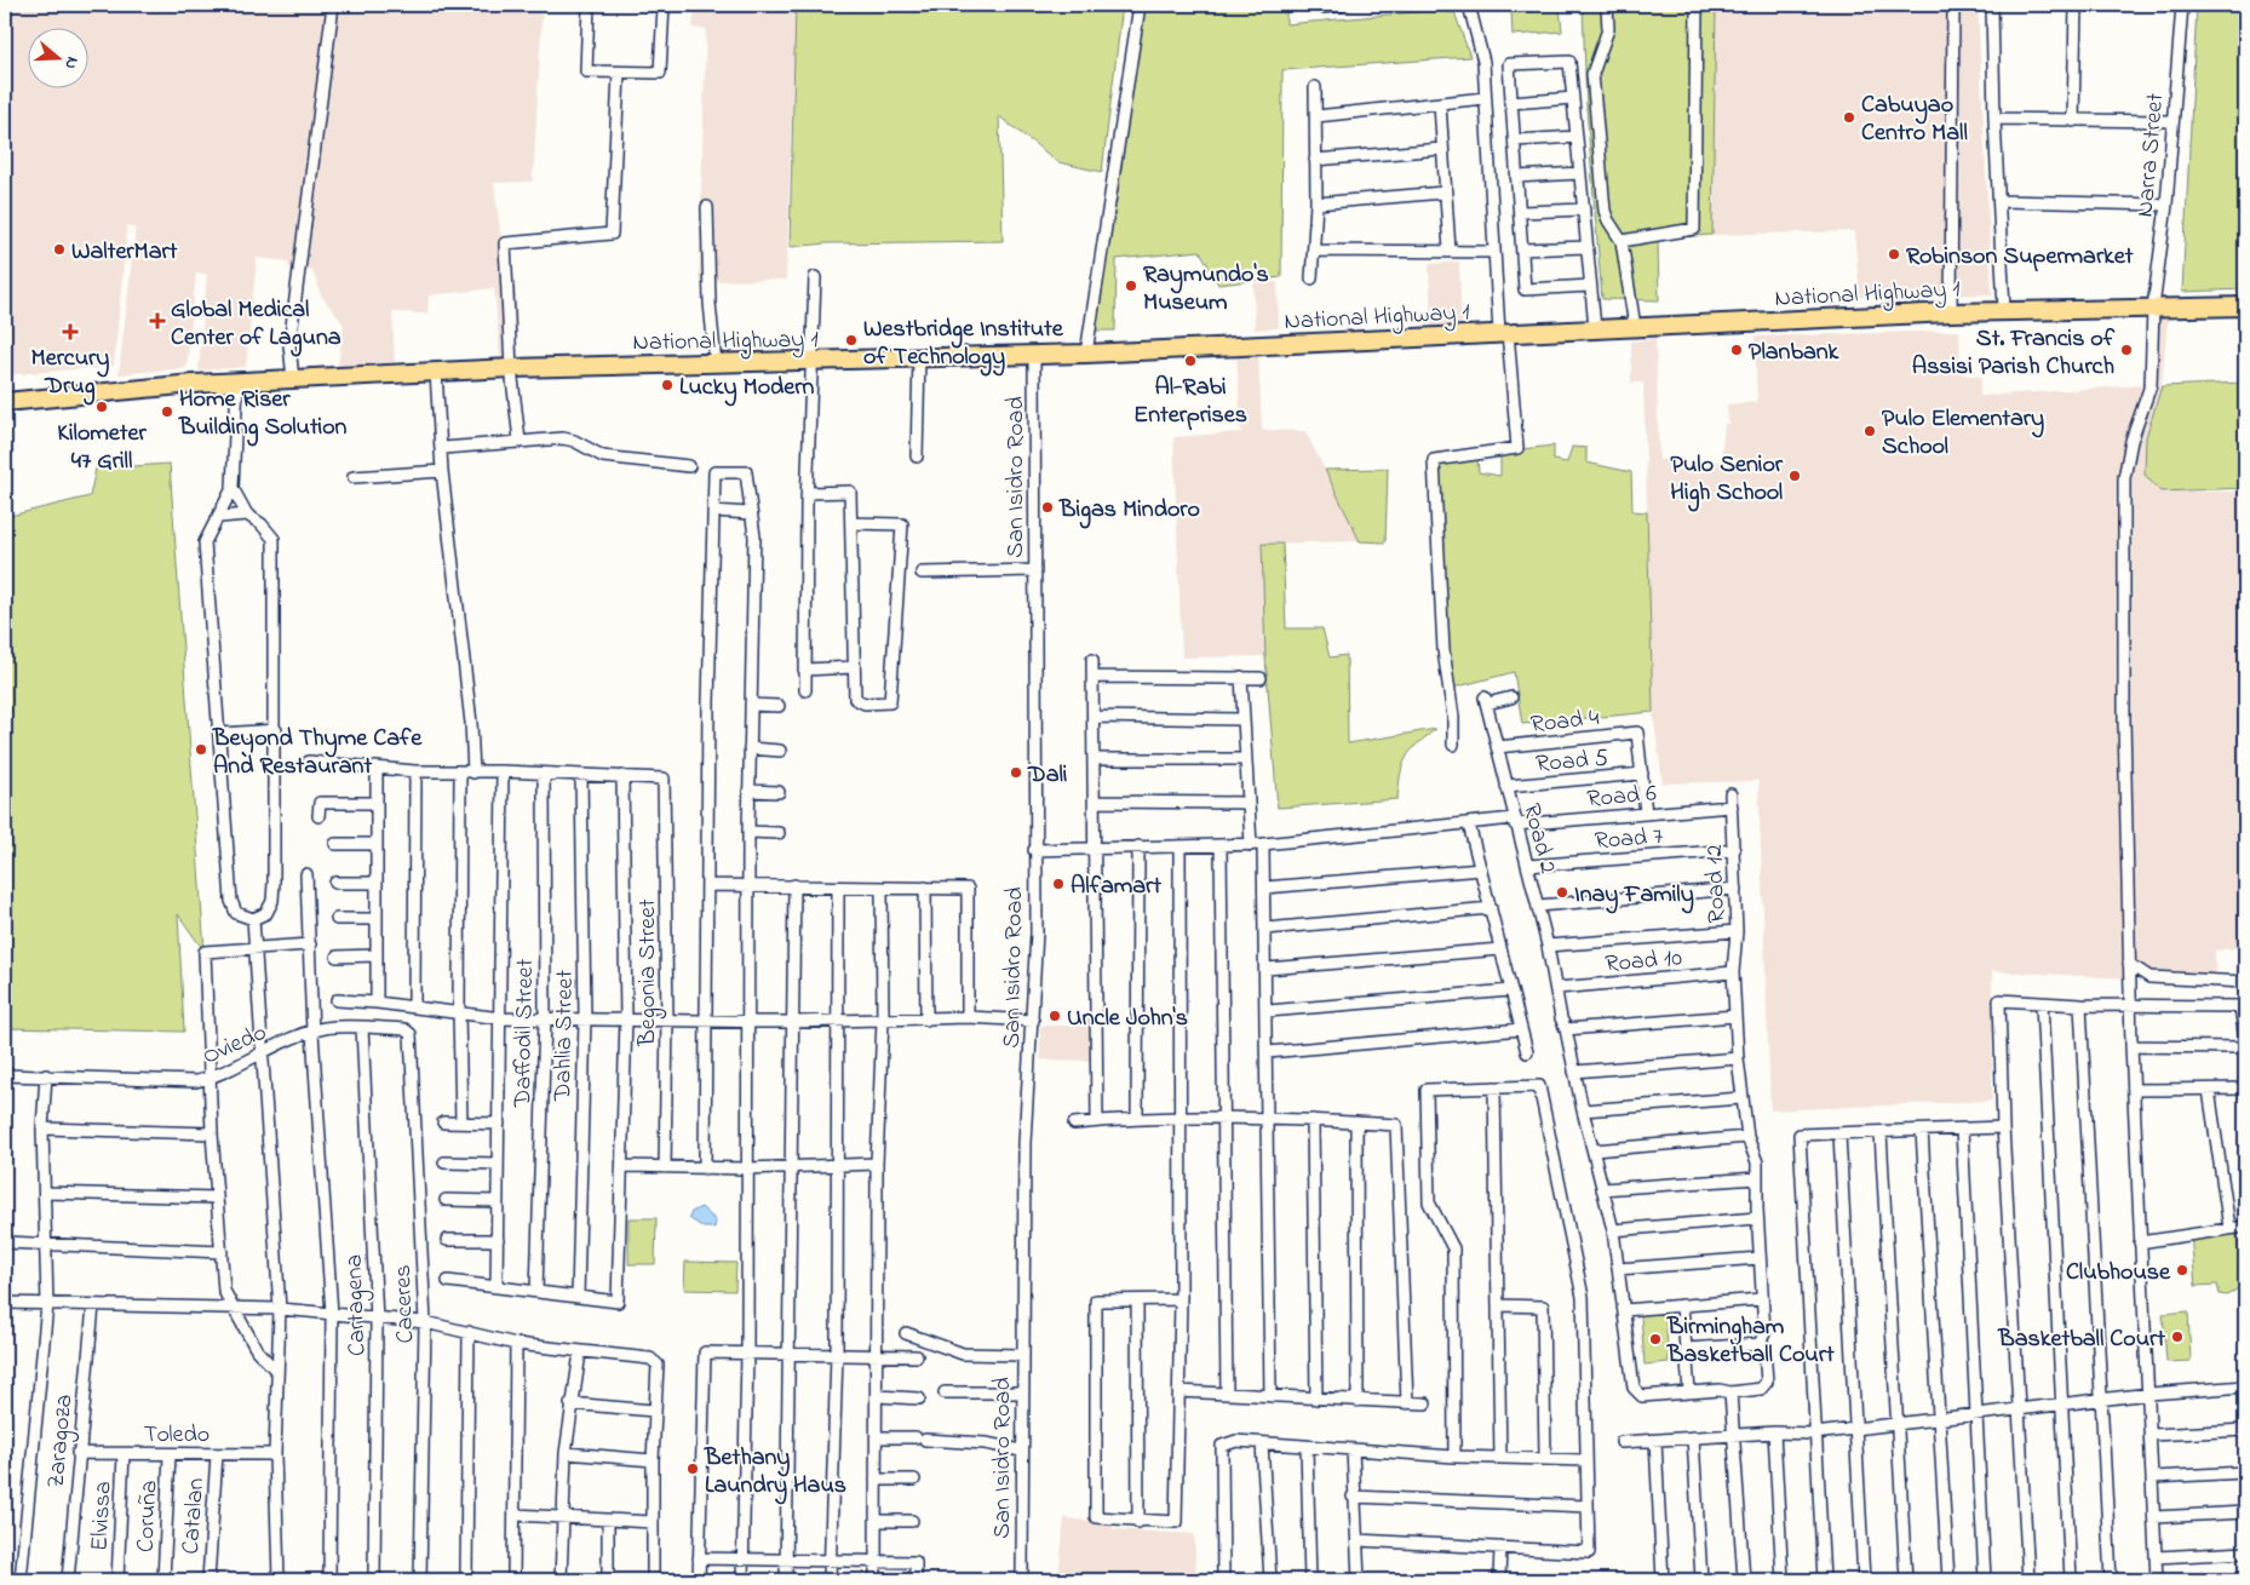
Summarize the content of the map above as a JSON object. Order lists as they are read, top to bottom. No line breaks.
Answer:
{"streets":{"highway":["National Highway 1"],"street":["Narra Street","San Isidro Road","Road 4","Road 5","Road 6","Road 7","Road 2","Road 12","Road 10","Begonia Street","Daffodil Street","Dahlia Street","Oviedo","Caceres","Cartagena","Toledo","Zaragoza","Elvissa","Coruña","Catalan"]},"crossings":[["Narra Street","National Highway 1"],["National Highway 1","San Isidro Road"],["San Isidro Road","Road 6"],["Road 4","Road 5"],["Road 4","Road 2"],["Road 5","Road 2"],["Road 6","Road 2"],["Road 6","Road 12"],["Road 7","Road 2"],["Road 7","Road 12"],["Road 2","Road 10"],["Road 12","Road 10"],["Oviedo","Caceres"],["Oviedo","Cartagena"],["Toledo","Zaragoza"],["Toledo","Elvissa"],["Toledo","Coruña"],["Toledo","Catalan"]],"places":{"other":["Cabuyao Centro Mall","WalterMart","Robinson Supermarket","Raymundo's Museum","Westbridge Institute of Technology","Planbank","St. Francis of Assisi Parish Church","Al-Rabi Enterprises","Lucky Modern","Kilometer 47 Grill","Home Riser Building Solution","Pulo Elementary School","Pulo Senior High School","Bigas Mindoro","Beyond Thyme Cafe And Restaurant","Dali","Alfamart","Inay Family","Uncle John's","Clubhouse","Basketball Court","Birmingham Basketball Court","Bethany Laundry Haus"],"health":["Global Medical Center of Laguna","Mercury Drug"]},"north":"right"}
